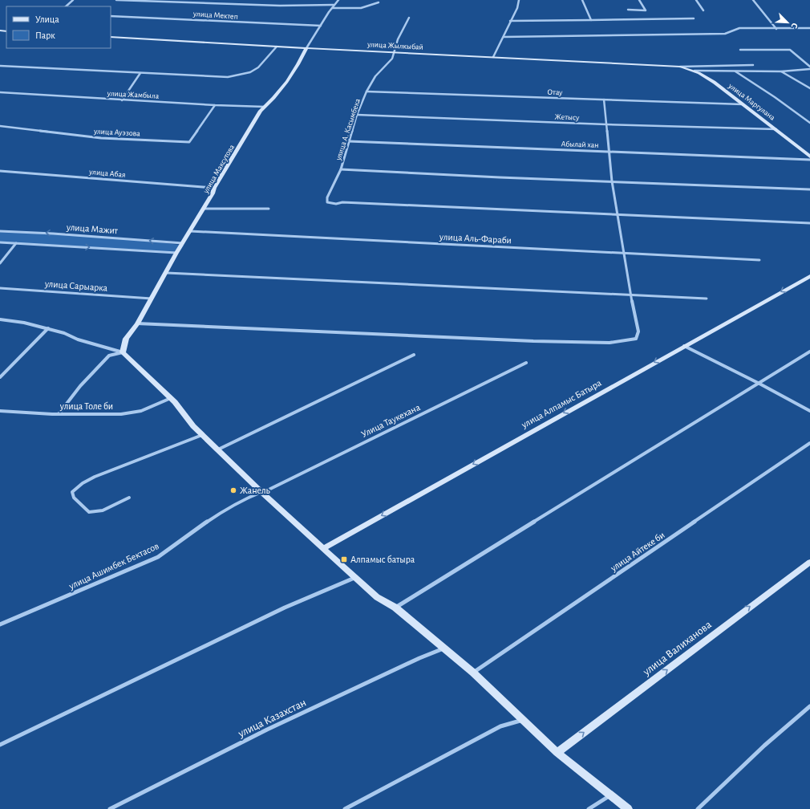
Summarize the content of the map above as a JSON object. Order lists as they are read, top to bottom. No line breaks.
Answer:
{"streets":{"street":["улица Мектеп","улица Жылкыбай","Отау","улица Жамбыла","улица Маргулана","Жетысу","улица А. Касымбека","улица Ауэзова","Абылай хан","улица Максутова","улица Абая","улица Мажит","улица Аль-Фараби","улица Сарыарка","улица Алпамыс Батыра","улица Толе би","Улица Таукехана","улица Айтеке би","улица Ашимбек Бектасов","улица Валиханова","улица Казахстан"]},"crossings":[["улица Мектеп","улица Максутова"],["улица Жылкыбай","улица Маргулана"],["улица Жылкыбай","улица А. Касымбека"],["улица Жылкыбай","улица Максутова"],["Отау","улица Маргулана"],["Отау","улица А. Касымбека"],["улица Жамбыла","улица Ауэзова"],["улица Жамбыла","улица Максутова"],["улица Маргулана","Жетысу"],["Жетысу","улица А. Касымбека"],["улица А. Касымбека","Абылай хан"],["улица Максутова","улица Абая"],["улица Максутова","улица Мажит"],["улица Максутова","улица Аль-Фараби"],["улица Максутова","улица Сарыарка"],["Улица Таукехана","улица Ашимбек Бектасов"]],"one_way":["улица Алпамыс Батыра","улица Валиханова"],"places":{"other":["Жанель"],"transit":["Алпамыс батыра"]},"legend":["Улица","Парк"],"north":"bottom right"}
